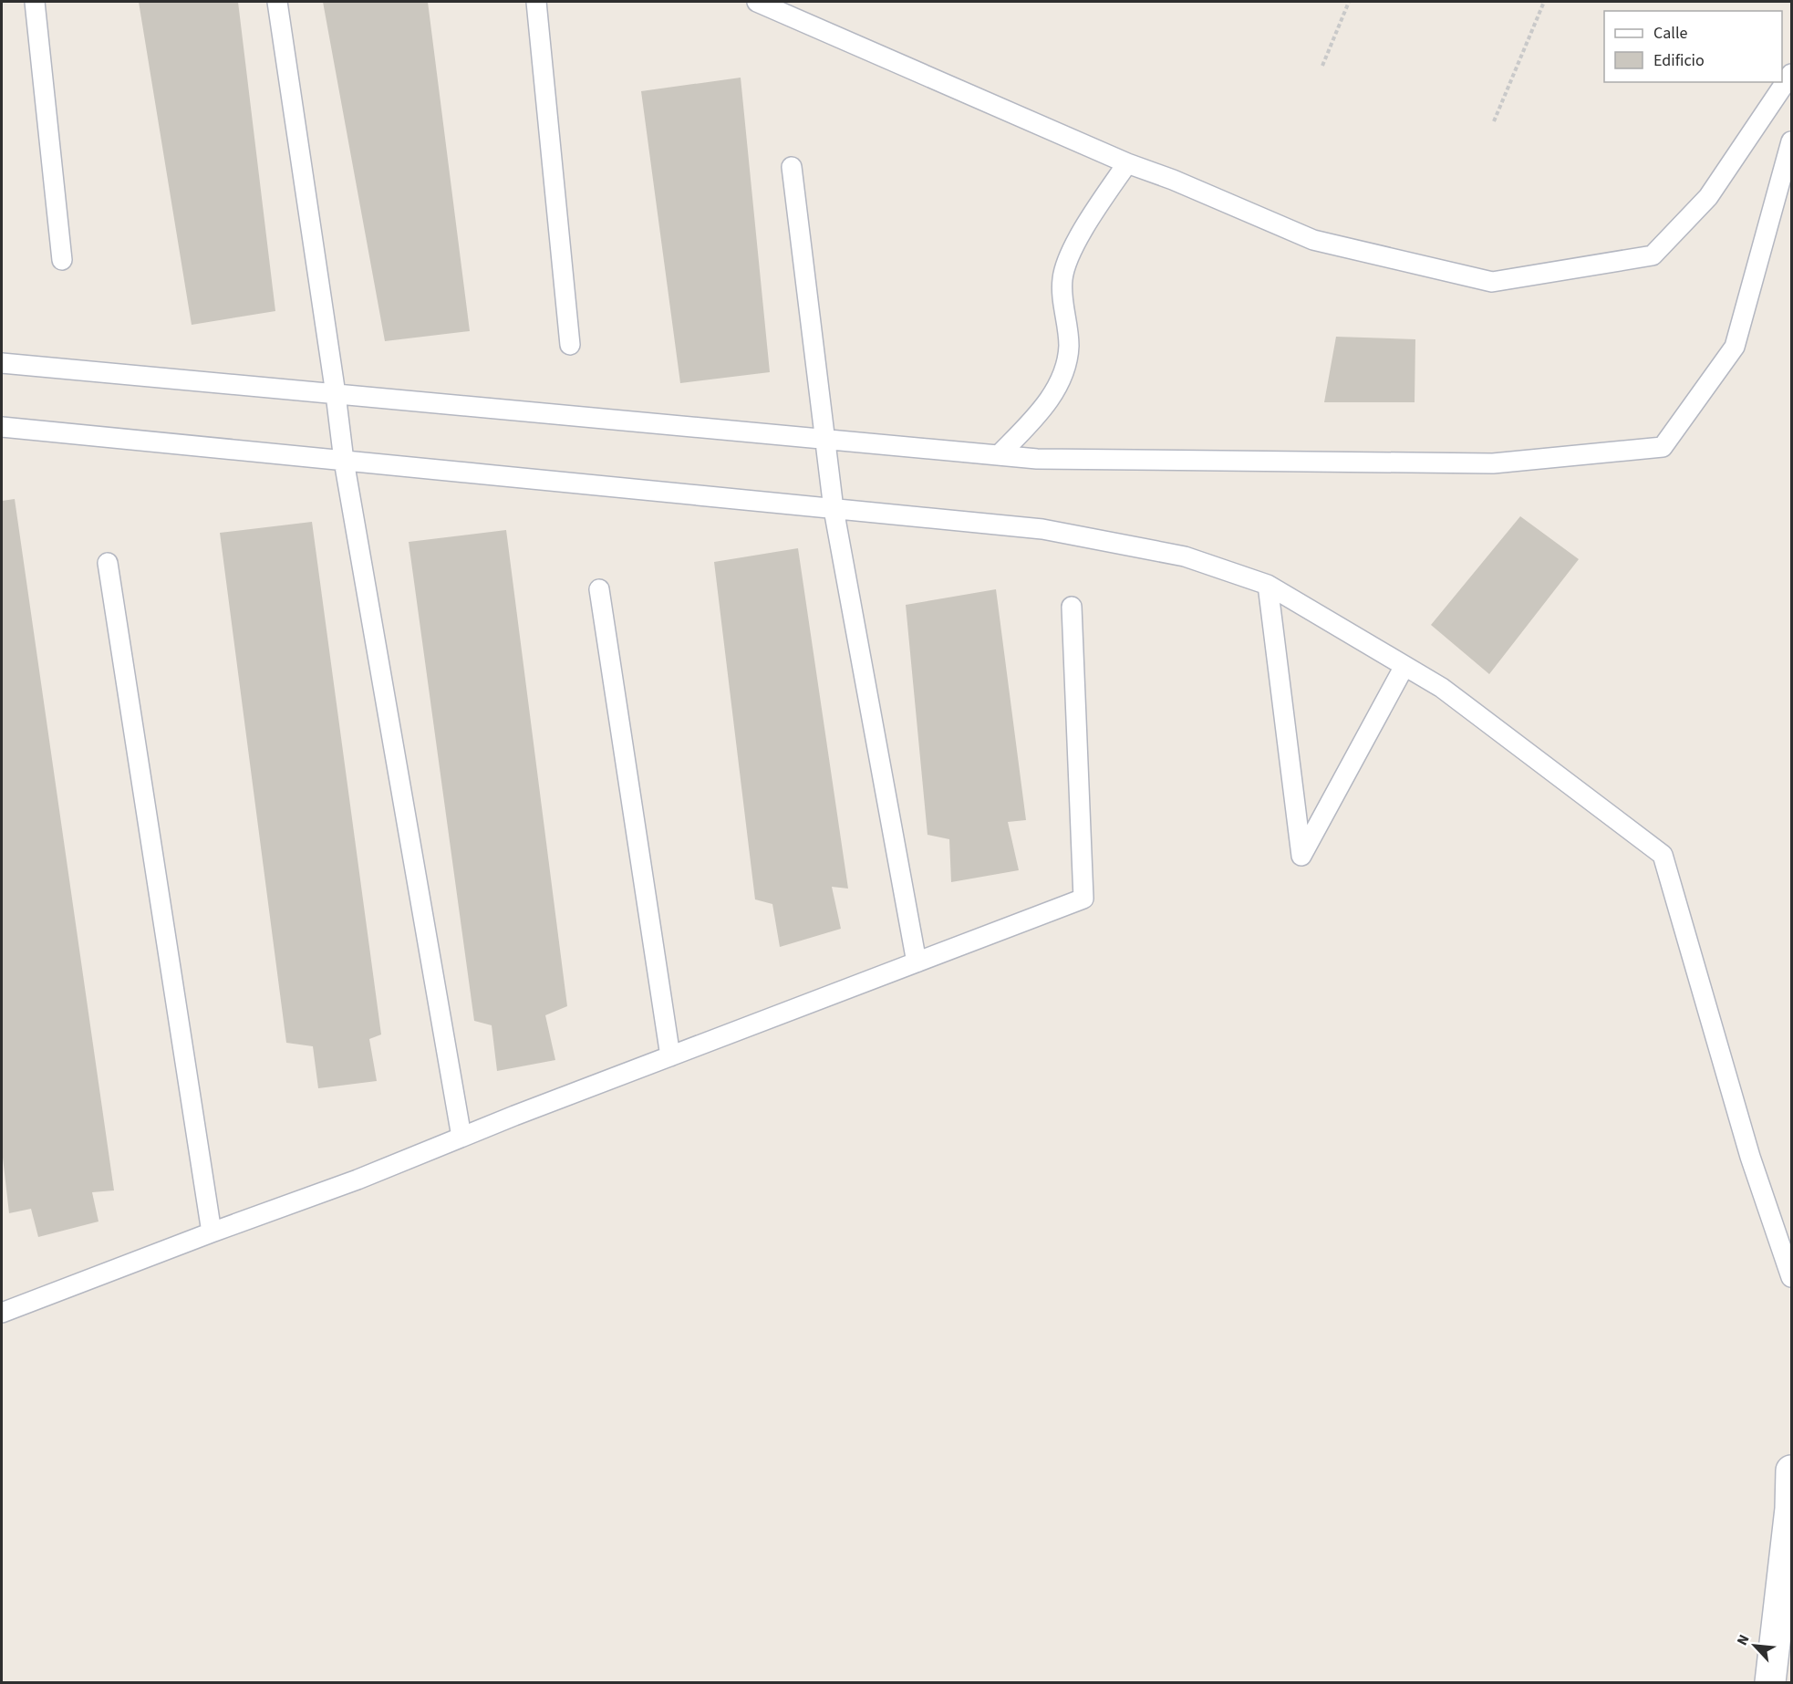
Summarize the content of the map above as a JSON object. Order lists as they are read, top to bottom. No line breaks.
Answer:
{"legend":["Calle","Edificio"],"north":"top left"}
